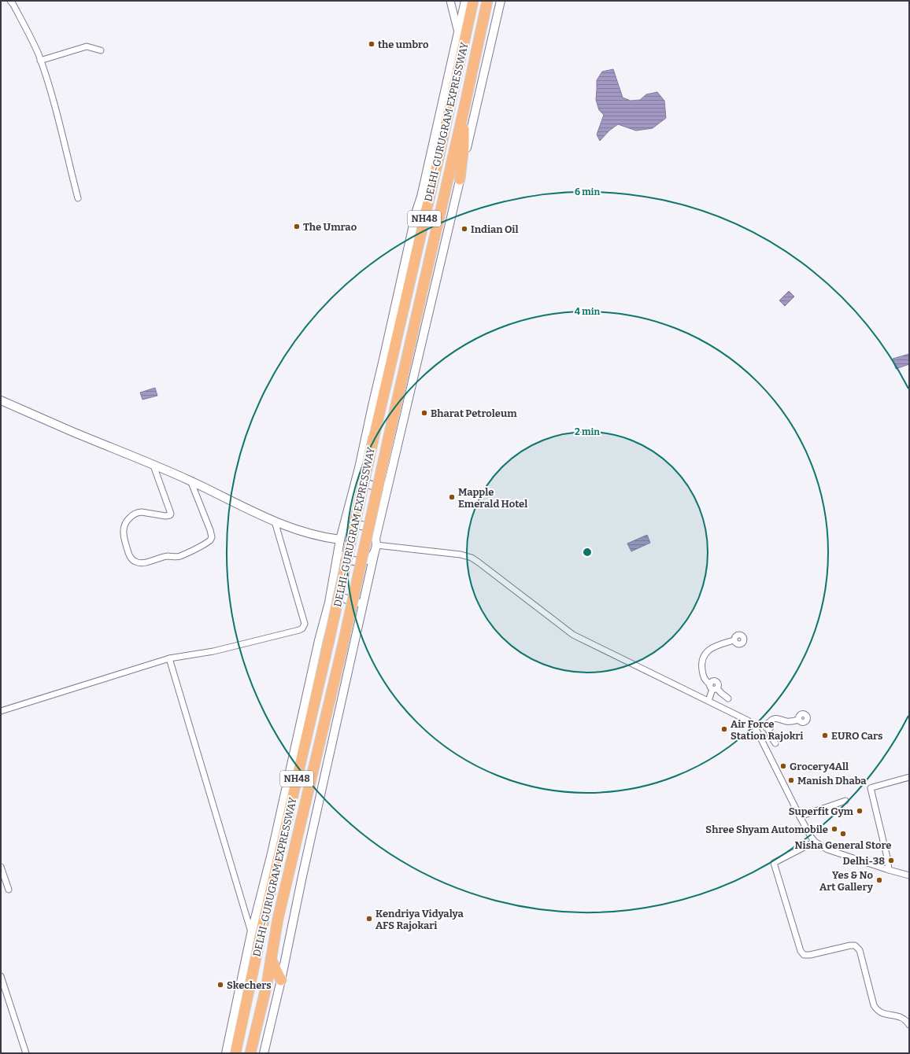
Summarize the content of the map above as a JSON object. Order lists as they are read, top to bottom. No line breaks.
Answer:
{"streets":{"highway":["DELHI-GURUGRAM EXPRESSWAY","NH48"]},"places":["the umbro","The Umrao","Indian Oil","Bharat Petroleum","Mapple Emerald Hotel","Air Force Station Rajokri","EURO Cars","Grocery4All","Manish Dhaba","Superfit Gym","Shree Shyam Automobile","Nisha General Store","Delhi-38","Yes & No Art Gallery","Kendriya Vidyalya AFS Rajokari","Skechers"],"rings":["6 min","4 min","2 min"]}
